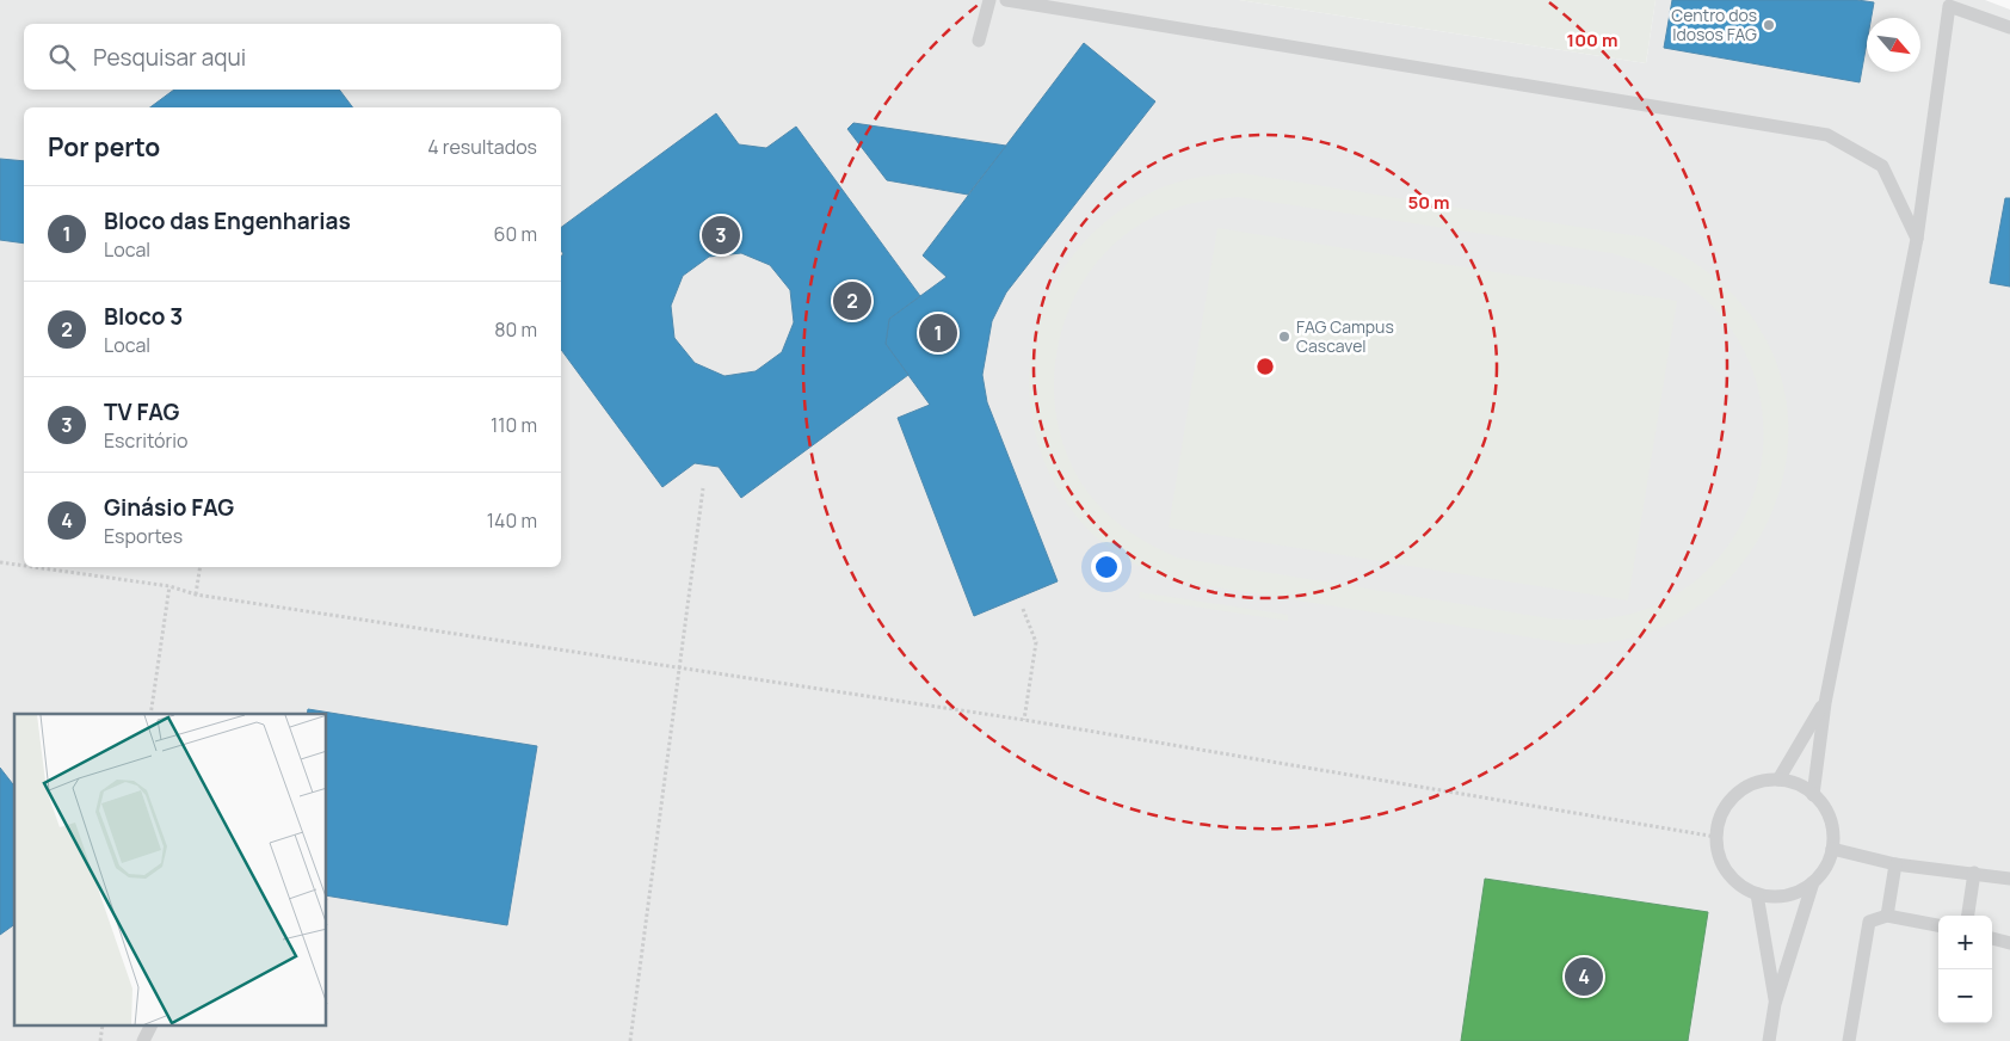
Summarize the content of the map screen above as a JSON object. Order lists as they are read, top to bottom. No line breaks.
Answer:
{"places":["Centro dos Idosos FAG","FAG Campus Cascavel"],"north":"bottom right","page":{"search":"Pesquisar aqui","heading":["Por perto","4 resultados"],"list":[{"mark":"1","name":"Bloco das Engenharias","note":"Local","value":"60 m"},{"mark":"2","name":"Bloco 3","note":"Local","value":"80 m"},{"mark":"3","name":"TV FAG","note":"Escritório","value":"110 m"},{"mark":"4","name":"Ginásio FAG","note":"Esportes","value":"140 m"}],"pins":["3","2","1","4"],"map_buttons":["+","−"]},"rings":["100 m","50 m"]}
